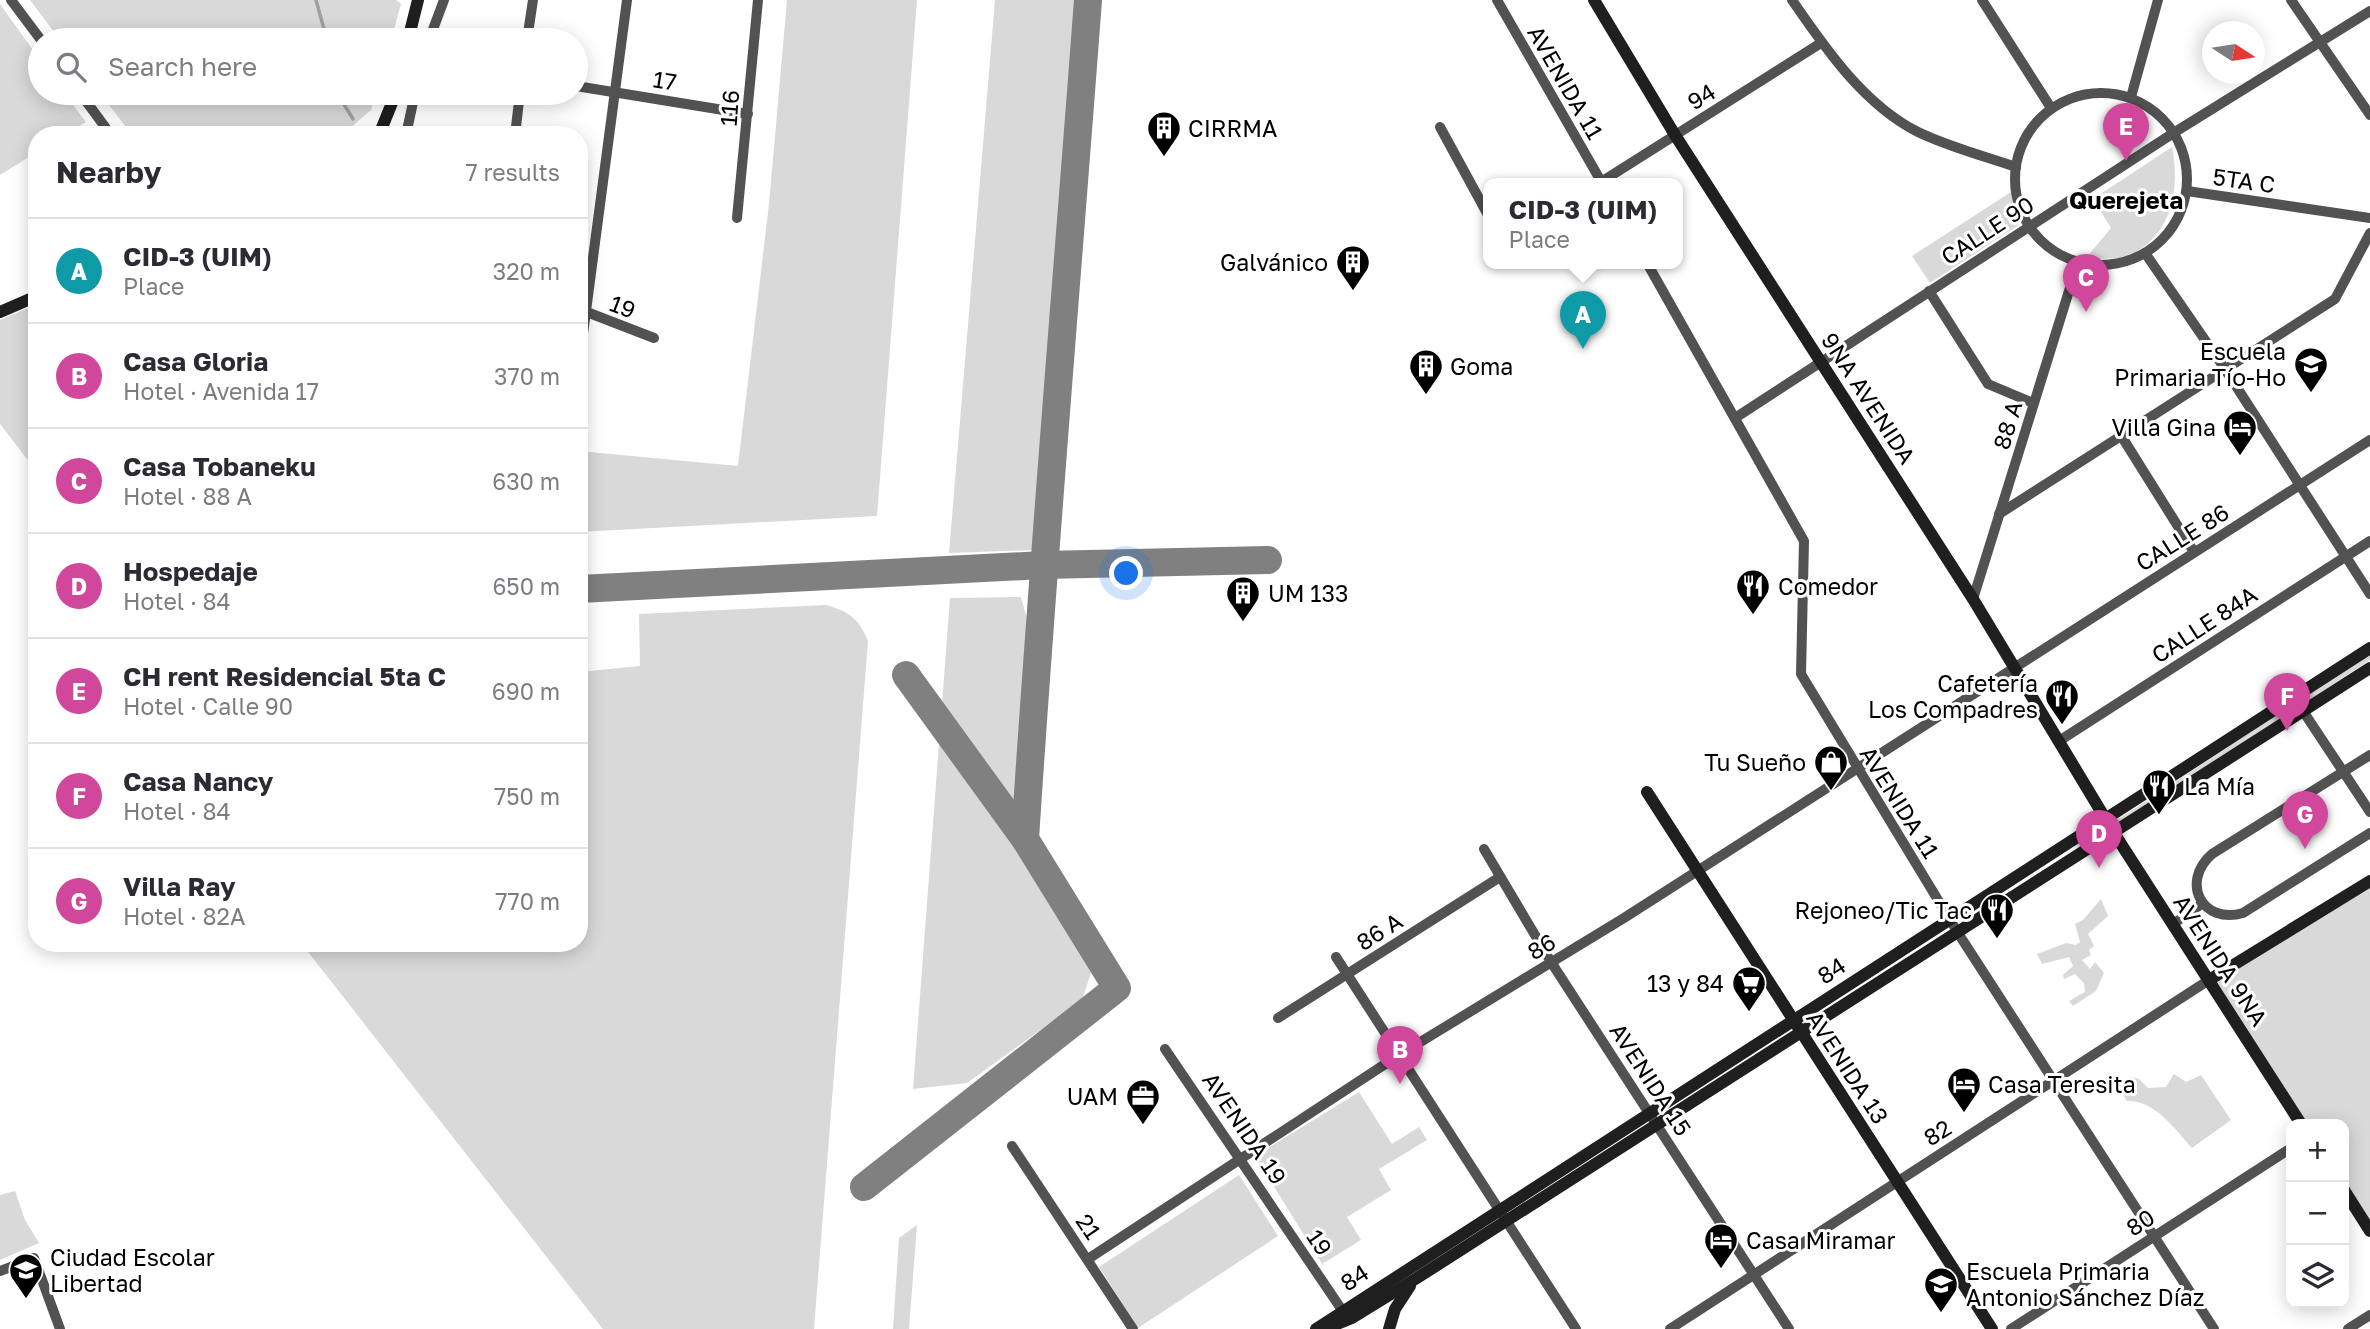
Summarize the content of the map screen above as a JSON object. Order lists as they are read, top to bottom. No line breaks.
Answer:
{"streets":{"main road":["9NA AVENIDA","AVENIDA 9NA","84","AVENIDA 13","82"],"street":["17","AVENIDA 11","94","116","5TA C","CALLE 90","19","88 A","CALLE 86","CALLE 84A","86 A","86","AVENIDA 15","AVENIDA 19","80","21"]},"crossings":[["17","116"],["AVENIDA 11","CALLE 90"],["AVENIDA 11","86"],["AVENIDA 11","84"],["AVENIDA 11","82"],["AVENIDA 11","80"],["94","9NA AVENIDA"],["5TA C","CALLE 90"],["CALLE 90","9NA AVENIDA"],["19","84"],["19","AVENIDA 19"],["9NA AVENIDA","88 A"],["9NA AVENIDA","CALLE 86"],["9NA AVENIDA","CALLE 84A"],["9NA AVENIDA","86"],["9NA AVENIDA","AVENIDA 9NA"],["9NA AVENIDA","84"],["CALLE 86","86"],["86 A","AVENIDA 15"],["86","AVENIDA 13"],["86","AVENIDA 15"],["86","AVENIDA 19"],["86","21"],["AVENIDA 9NA","84"],["AVENIDA 9NA","82"],["84","AVENIDA 13"],["84","AVENIDA 15"],["AVENIDA 13","82"],["AVENIDA 15","82"]],"districts":["Querejeta"],"places":{"building":["CIRRMA","Galvánico","Goma","UM 133"],"school or university":["Escuela Primaria Tío-Ho","Ciudad Escolar Libertad","Escuela Primaria Antonio Sánchez Díaz"],"hotel":["Villa Gina","Casa Teresita","Casa Miramar"],"restaurant":["Comedor","Cafetería Los Compadres","La Mía","Rejoneo/Tic Tac"],"shop":["Tu Sueño"],"supermarket":["13 y 84"],"office":["UAM"]},"north":"right","page":{"search":"Search here","pins":["E","C","A","F","G","D","B"],"heading":["Nearby","7 results"],"popup":["CID-3 (UIM)","Place"],"list":[{"mark":"A","name":"CID-3 (UIM)","note":"Place","value":"320 m"},{"mark":"B","name":"Casa Gloria","note":"Hotel · Avenida 17","value":"370 m"},{"mark":"C","name":"Casa Tobaneku","note":"Hotel · 88 A","value":"630 m"},{"mark":"D","name":"Hospedaje","note":"Hotel · 84","value":"650 m"},{"mark":"E","name":"CH rent Residencial 5ta C","note":"Hotel · Calle 90","value":"690 m"},{"mark":"F","name":"Casa Nancy","note":"Hotel · 84","value":"750 m"},{"mark":"G","name":"Villa Ray","note":"Hotel · 82A","value":"770 m"}],"map_buttons":["+","−"]}}
